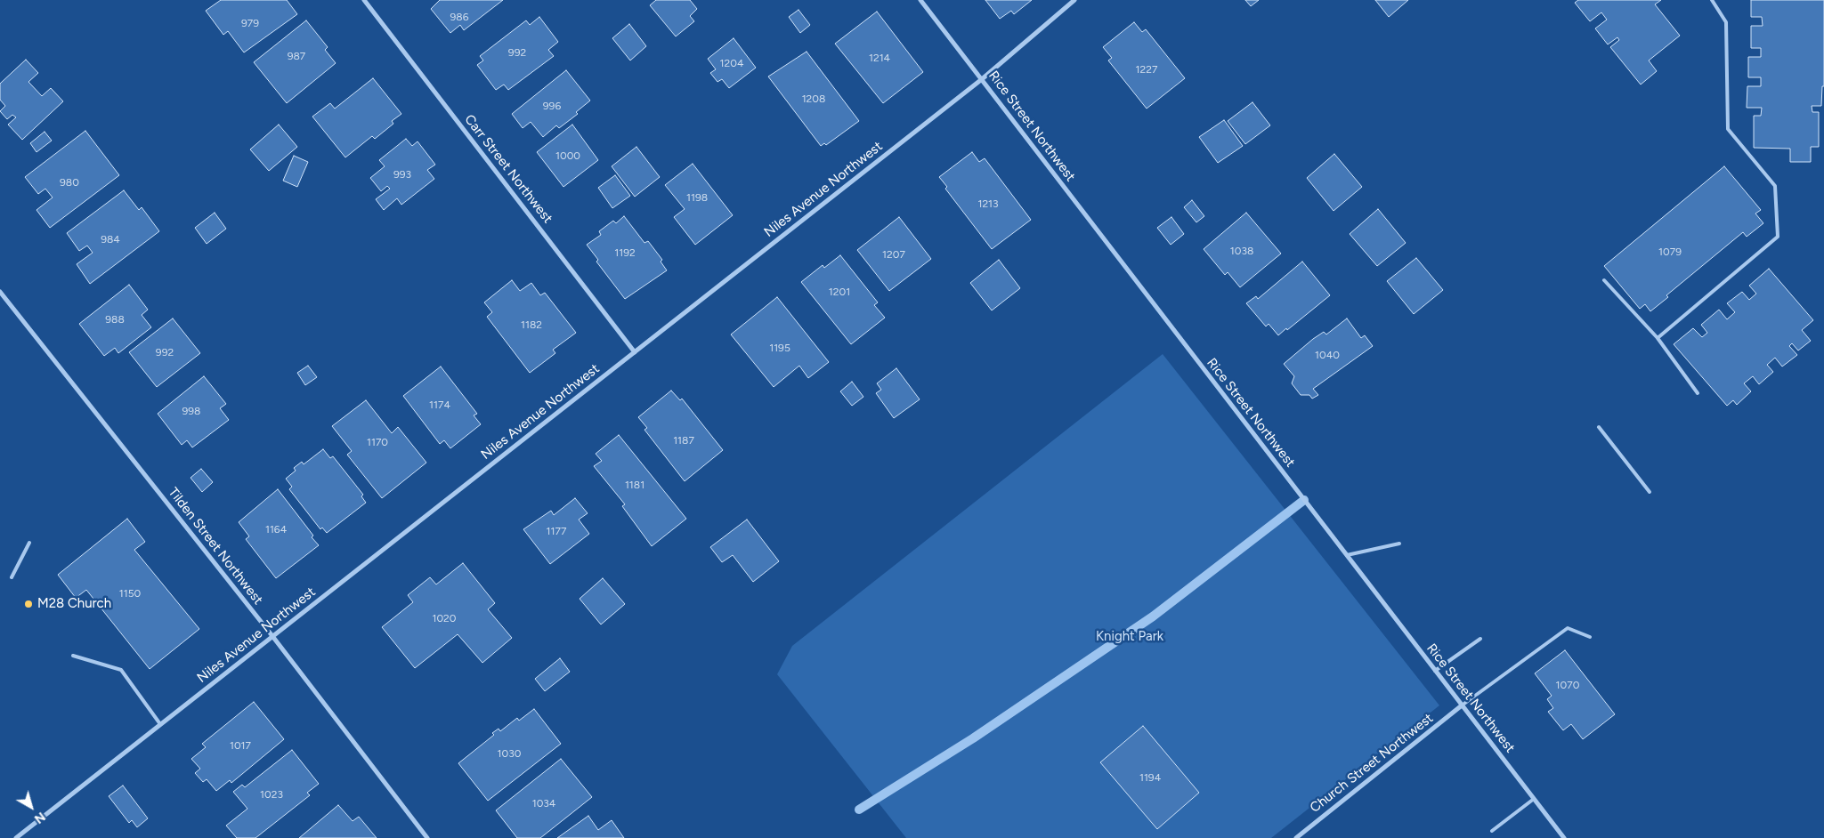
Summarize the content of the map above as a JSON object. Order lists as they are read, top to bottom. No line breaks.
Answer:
{"streets":{"street":["Rice Street Northwest","Carr Street Northwest","Niles Avenue Northwest","Tilden Street Northwest","Church Street Northwest"]},"crossings":[["Rice Street Northwest","Niles Avenue Northwest"],["Rice Street Northwest","Church Street Northwest"],["Carr Street Northwest","Niles Avenue Northwest"],["Niles Avenue Northwest","Tilden Street Northwest"]],"parks":["Knight Park"],"places":["M28 Church"],"house_numbers":["986","979","992","987","1214","1204","1227","1208","996","1000","993","980","1198","1213","984","1038","1079","1192","1207","1201","988","1182","1195","992","1040","1174","998","1187","1170","1181","1164","1177","1150","1020","1070","1017","1030","1194","1023","1034"],"north":"bottom right"}
